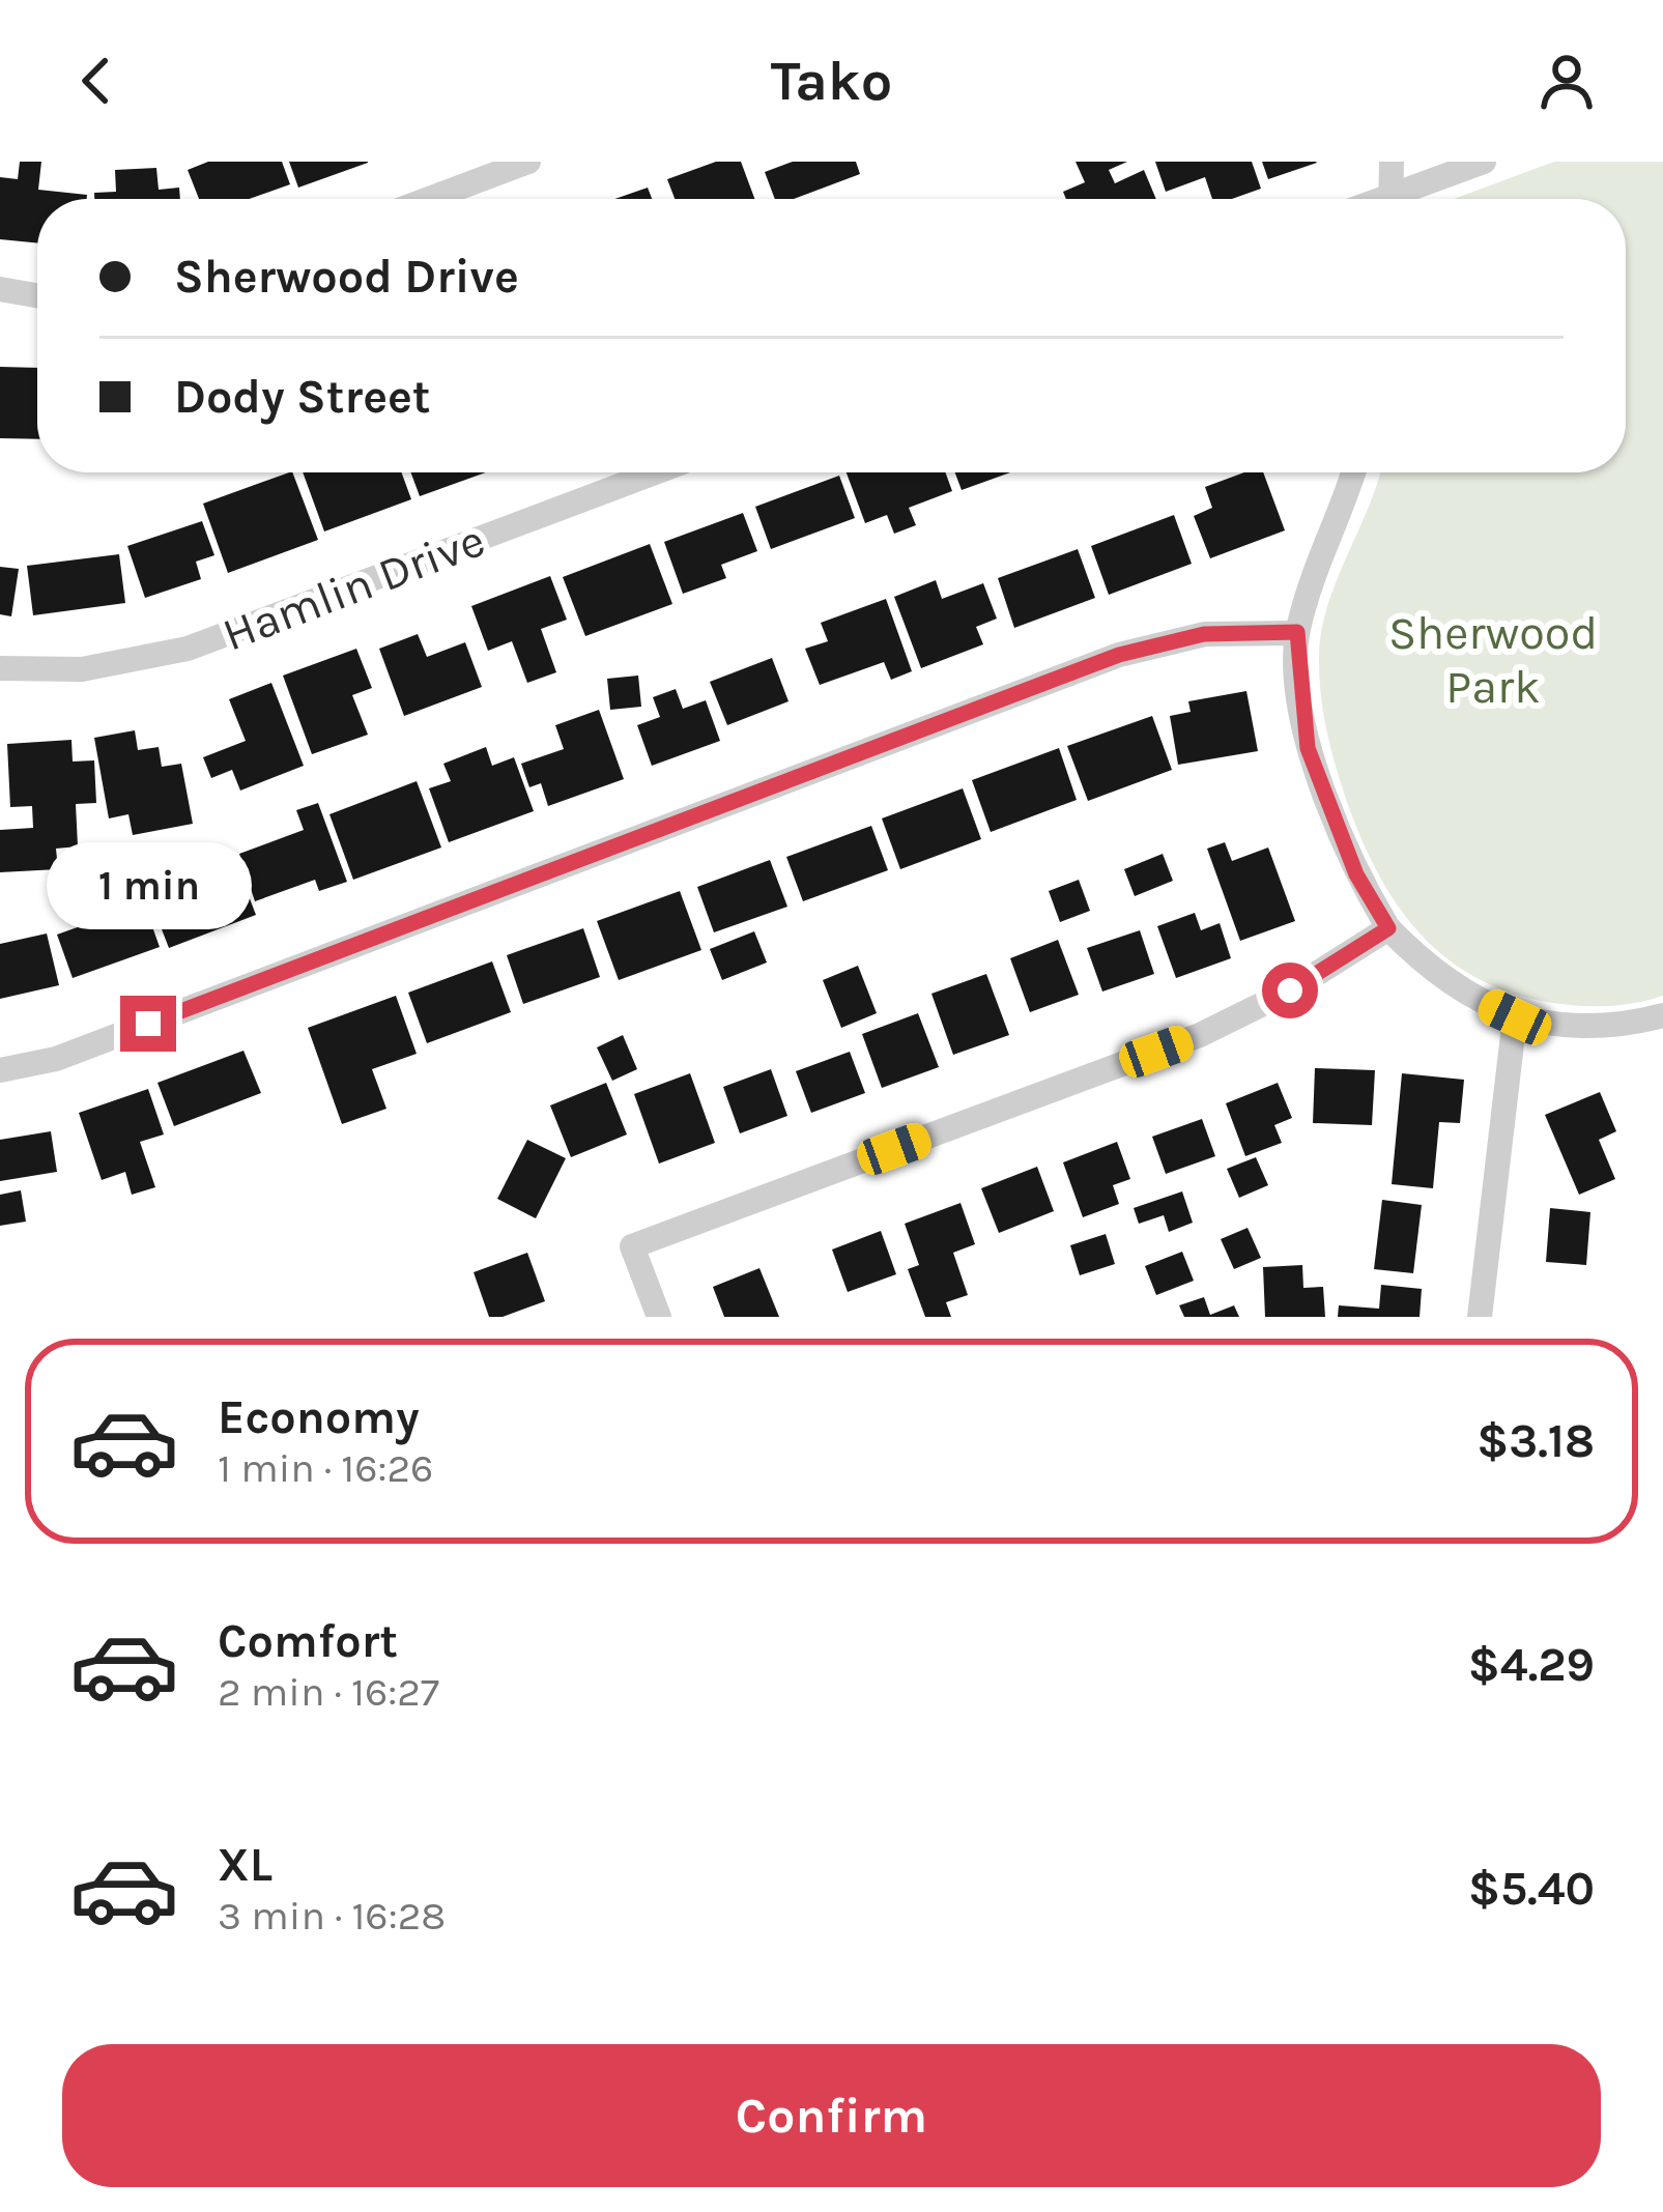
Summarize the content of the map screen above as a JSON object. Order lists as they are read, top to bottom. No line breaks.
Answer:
{"streets":{"street":["Hamlin Drive"]},"parks":["Sherwood Park"],"page":{"header":"Tako","banner":["Sherwood Drive","Dody Street"],"bubble":"1 min","list":[{"name":"Economy","note":"1 min · 16:26","value":"$3.18"},{"name":"Comfort","note":"2 min · 16:27","value":"$4.29"},{"name":"XL","note":"3 min · 16:28","value":"$5.40"}],"buttons":"Confirm"}}
